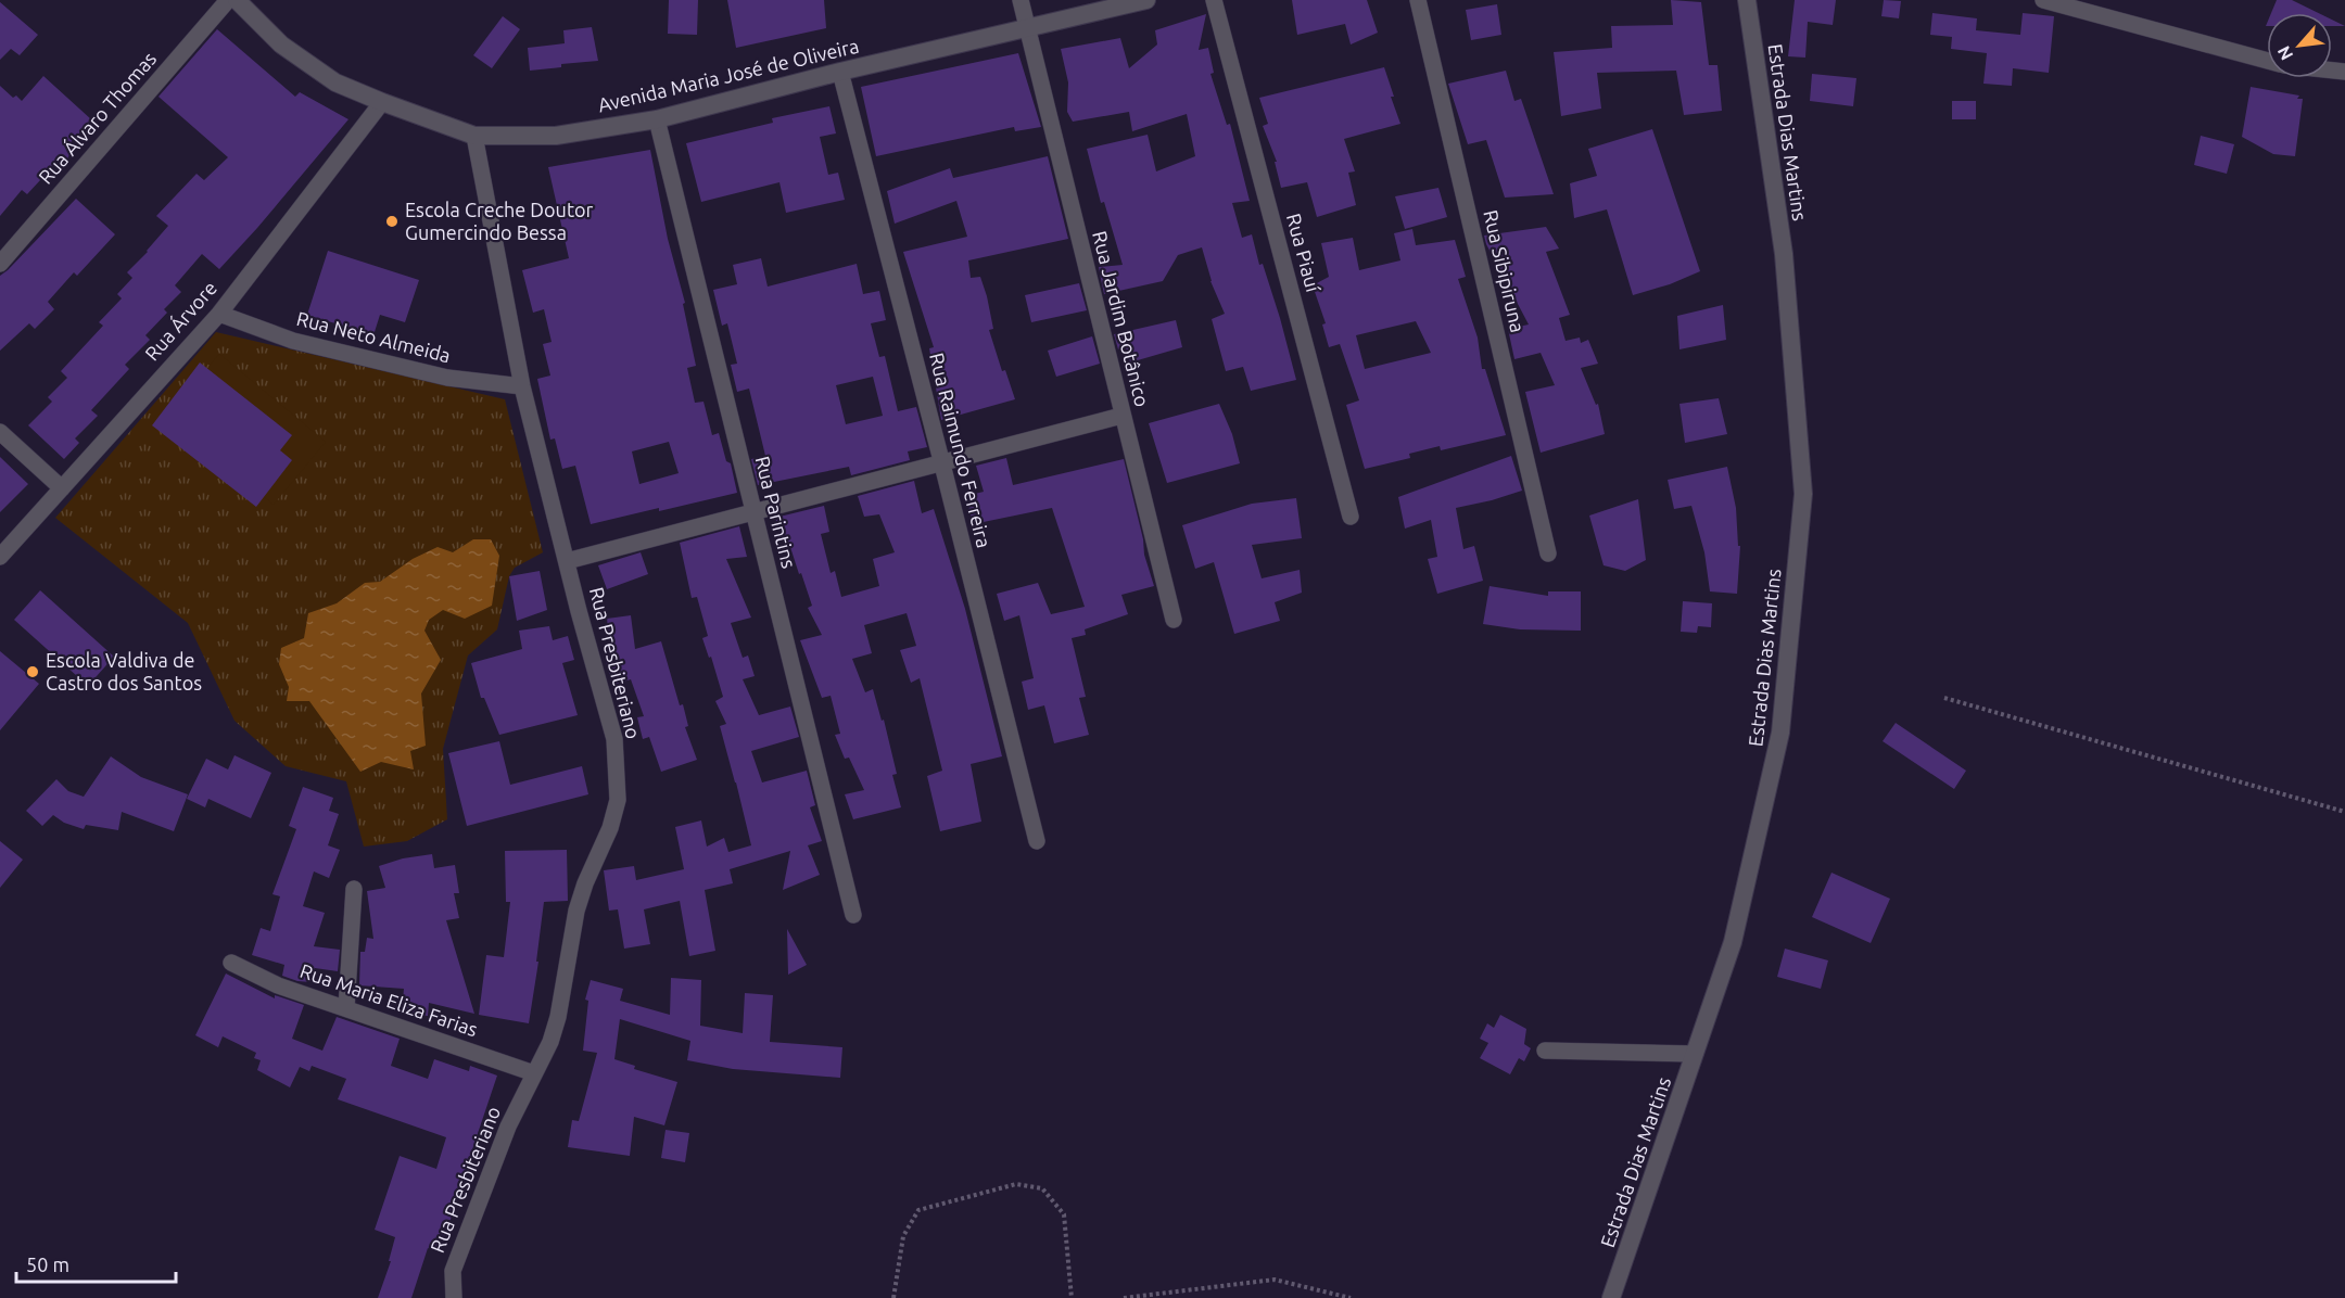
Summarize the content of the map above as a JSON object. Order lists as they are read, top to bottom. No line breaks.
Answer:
{"streets":{"street":["Avenida Maria José de Oliveira","Rua Álvaro Thomas","Estrada Dias Martins","Rua Piauí","Rua Sibipiruna","Rua Jardim Botânico","Rua Árvore","Rua Neto Almeida","Rua Raimundo Ferreira","Rua Parintins","Rua Presbiteriano","Rua Maria Eliza Farias"]},"crossings":[["Avenida Maria José de Oliveira","Rua Jardim Botânico"],["Avenida Maria José de Oliveira","Rua Árvore"],["Avenida Maria José de Oliveira","Rua Raimundo Ferreira"],["Avenida Maria José de Oliveira","Rua Parintins"],["Avenida Maria José de Oliveira","Rua Presbiteriano"],["Rua Árvore","Rua Neto Almeida"],["Rua Neto Almeida","Rua Presbiteriano"],["Rua Presbiteriano","Rua Maria Eliza Farias"]],"places":["Escola Creche Doutor Gumercindo Bessa","Escola Valdiva de Castro dos Santos"],"scale_bar":"50 m","north":"bottom left"}
